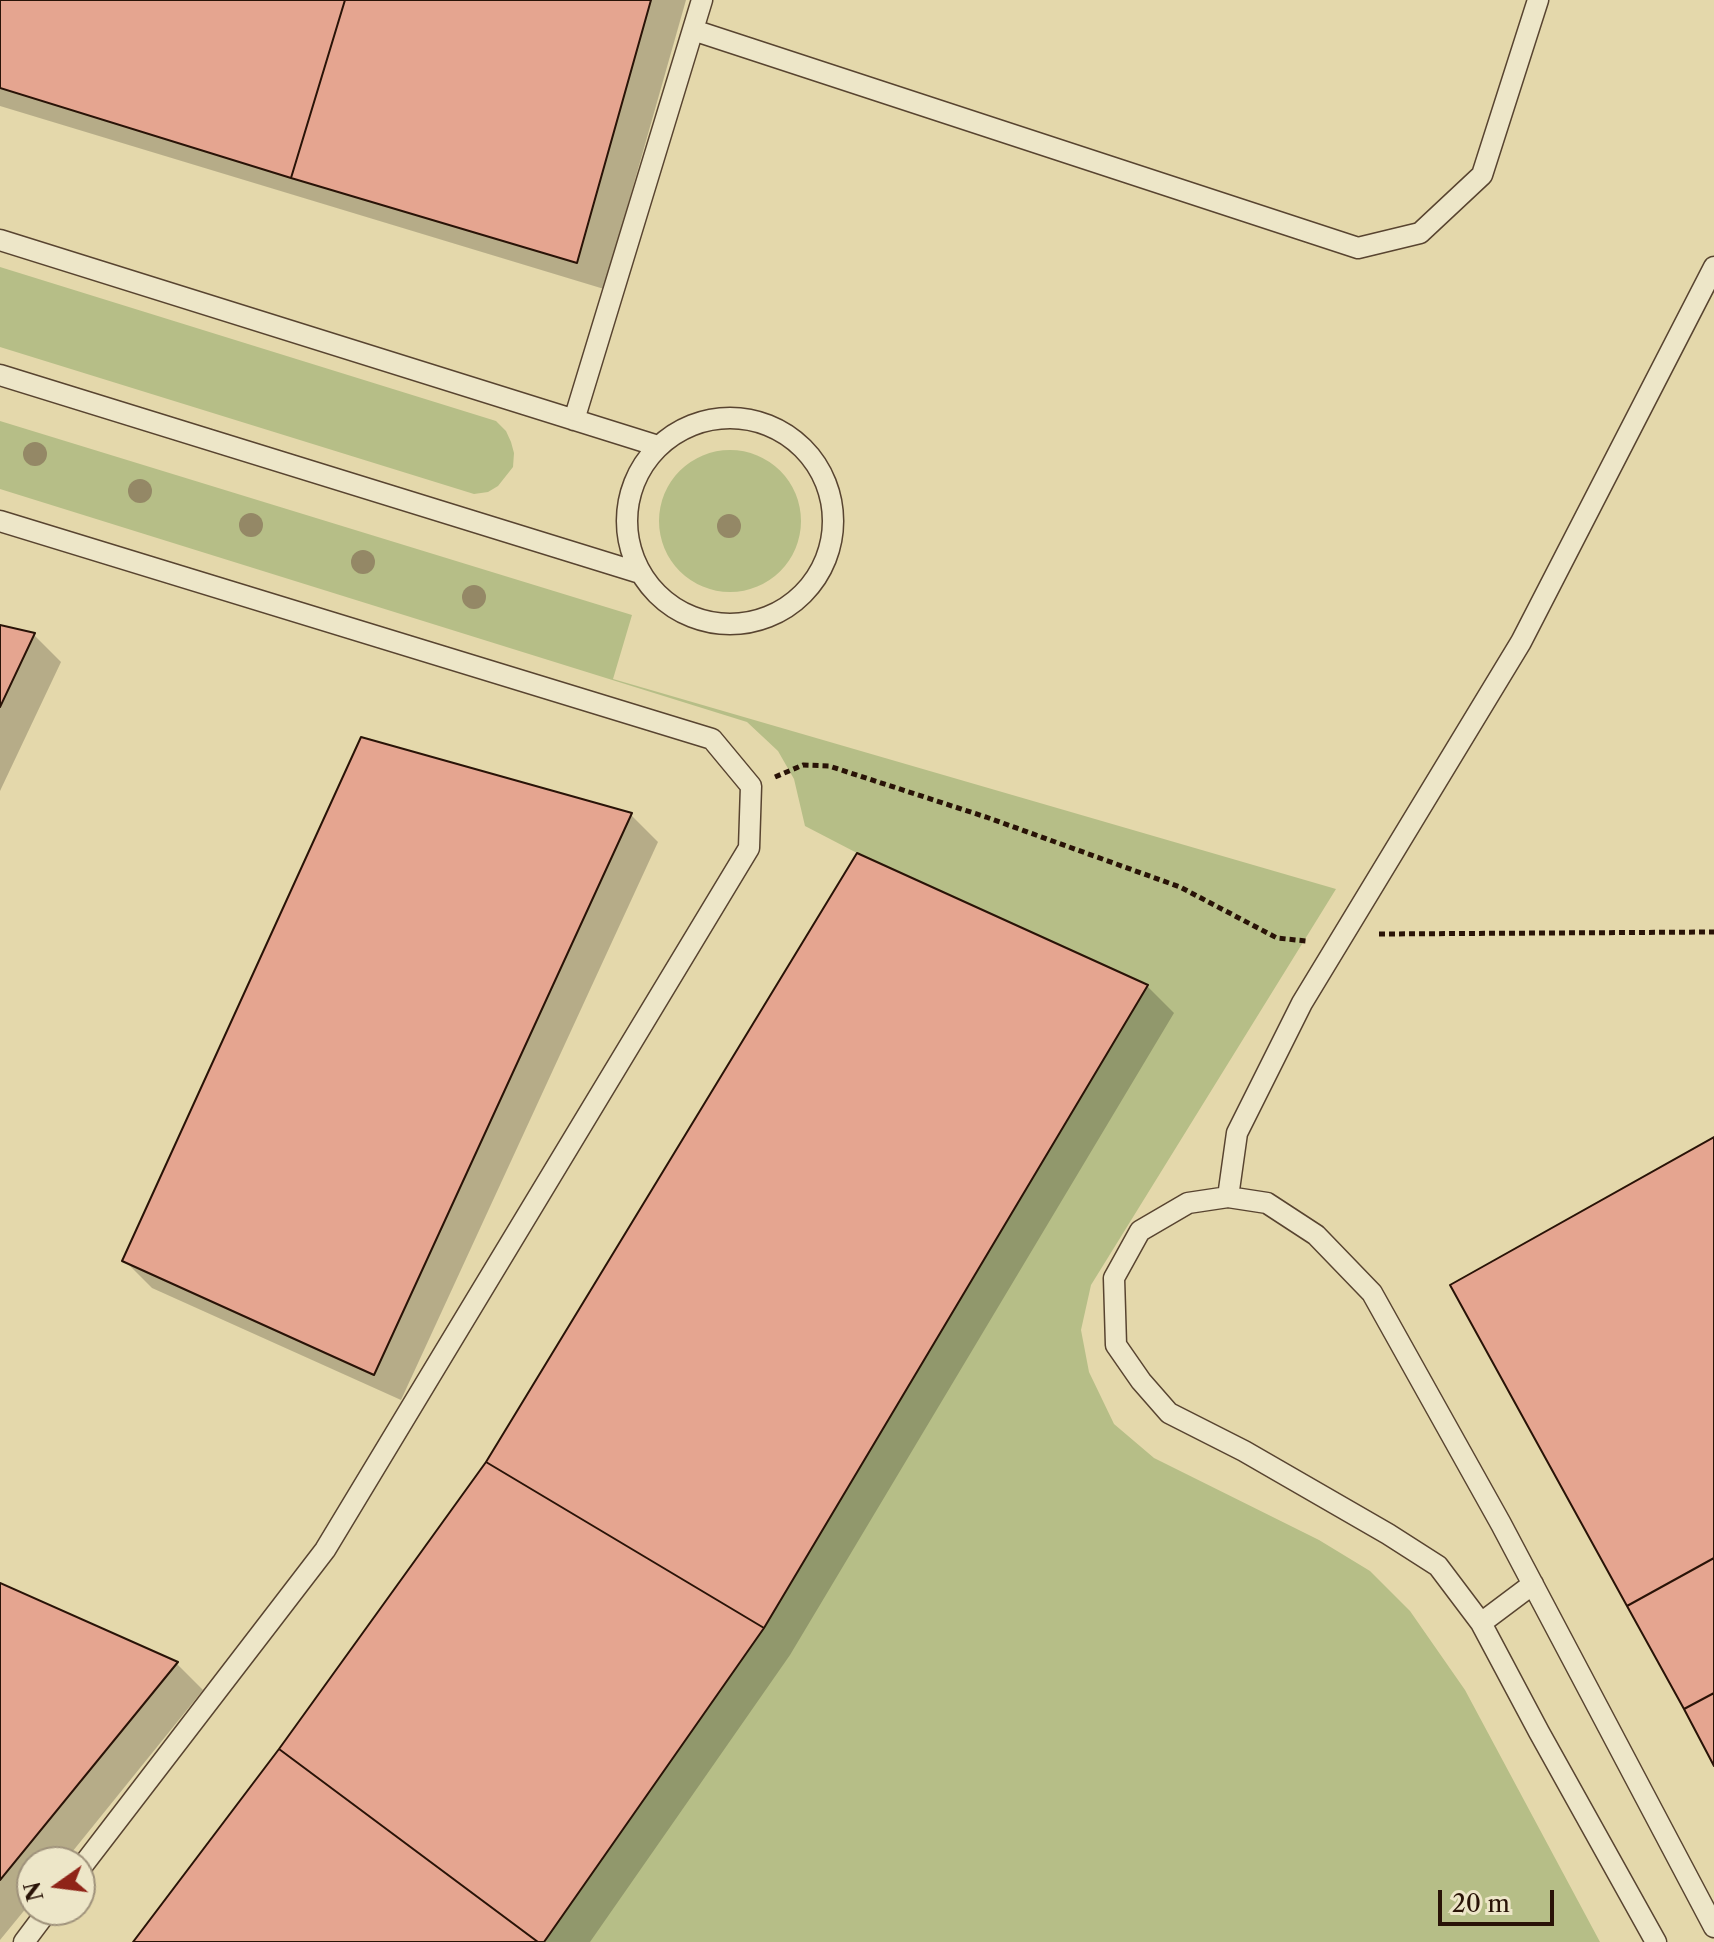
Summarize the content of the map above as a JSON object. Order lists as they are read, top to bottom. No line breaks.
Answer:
{"scale_bar":"20 m","north":"left"}
